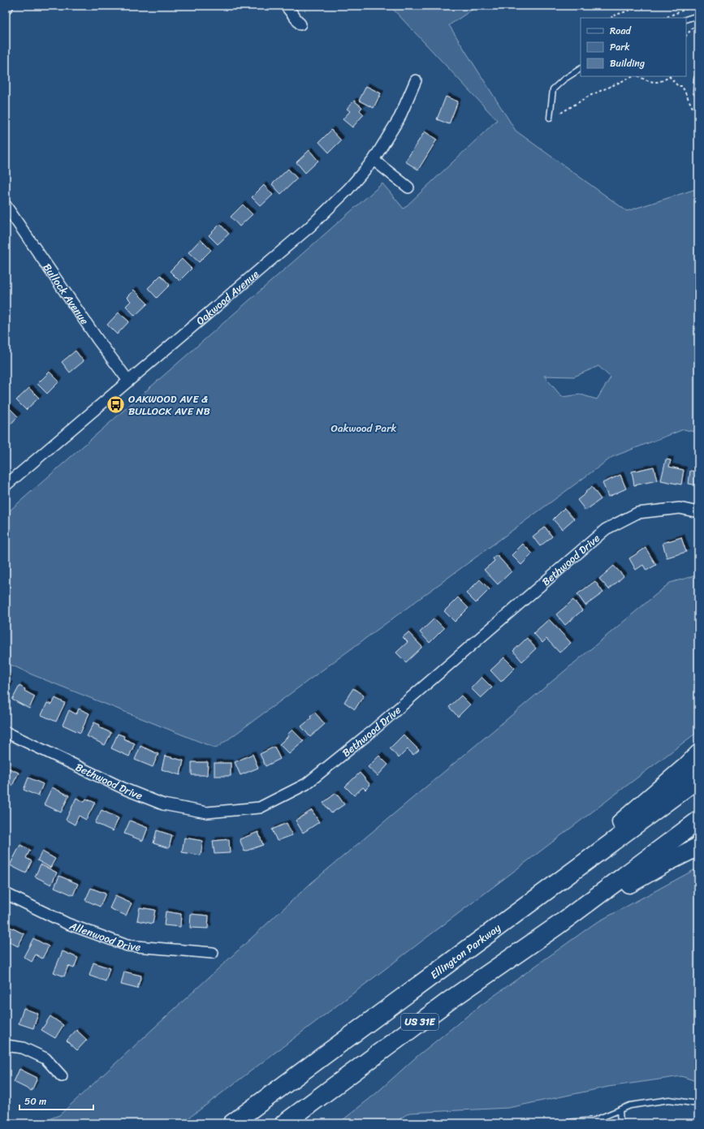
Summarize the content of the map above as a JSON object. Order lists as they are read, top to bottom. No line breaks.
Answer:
{"streets":{"highway":["Ellington Parkway","US 31E"],"street":["Bullock Avenue","Oakwood Avenue","Bethwood Drive","Allenwood Drive"]},"crossings":[["Bullock Avenue","Oakwood Avenue"]],"parks":["Oakwood Park"],"places":{"bus stop":["OAKWOOD AVE & BULLOCK AVE NB"]},"legend":["Road","Park","Building"],"scale_bar":"50 m"}
